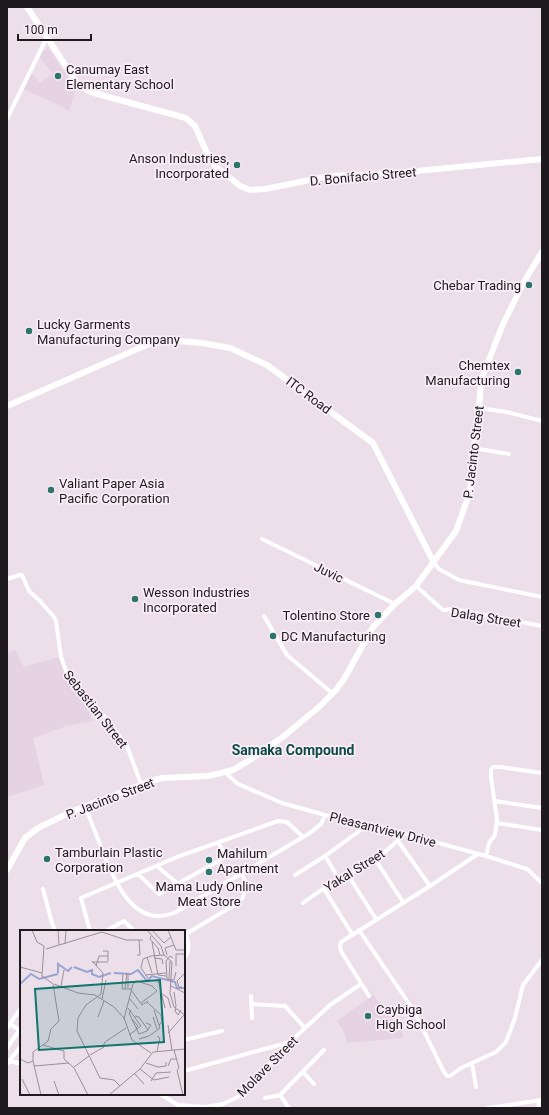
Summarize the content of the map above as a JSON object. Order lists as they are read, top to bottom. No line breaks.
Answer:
{"streets":{"street":["D. Bonifacio Street","ITC Road","P. Jacinto Street","Juvic","Dalag Street","Sebastian Street","Pleasantview Drive","Yakal Street","Molave Street"]},"crossings":[["ITC Road","P. Jacinto Street"],["P. Jacinto Street","Juvic"],["P. Jacinto Street","Dalag Street"],["P. Jacinto Street","Sebastian Street"],["P. Jacinto Street","Pleasantview Drive"],["Pleasantview Drive","Yakal Street"]],"districts":["Samaka Compound"],"places":["Canumay East Elementary School","Anson Industries, Incorporated","Chebar Trading","Lucky Garments Manufacturing Company","Chemtex Manufacturing","Valiant Paper Asia Pacific Corporation","Wesson Industries Incorporated","Tolentino Store","DC Manufacturing","Tamburlain Plastic Corporation","Mahilum Apartment","Mama Ludy Online Meat Store","Caybiga High School"],"scale_bar":"100 m"}
